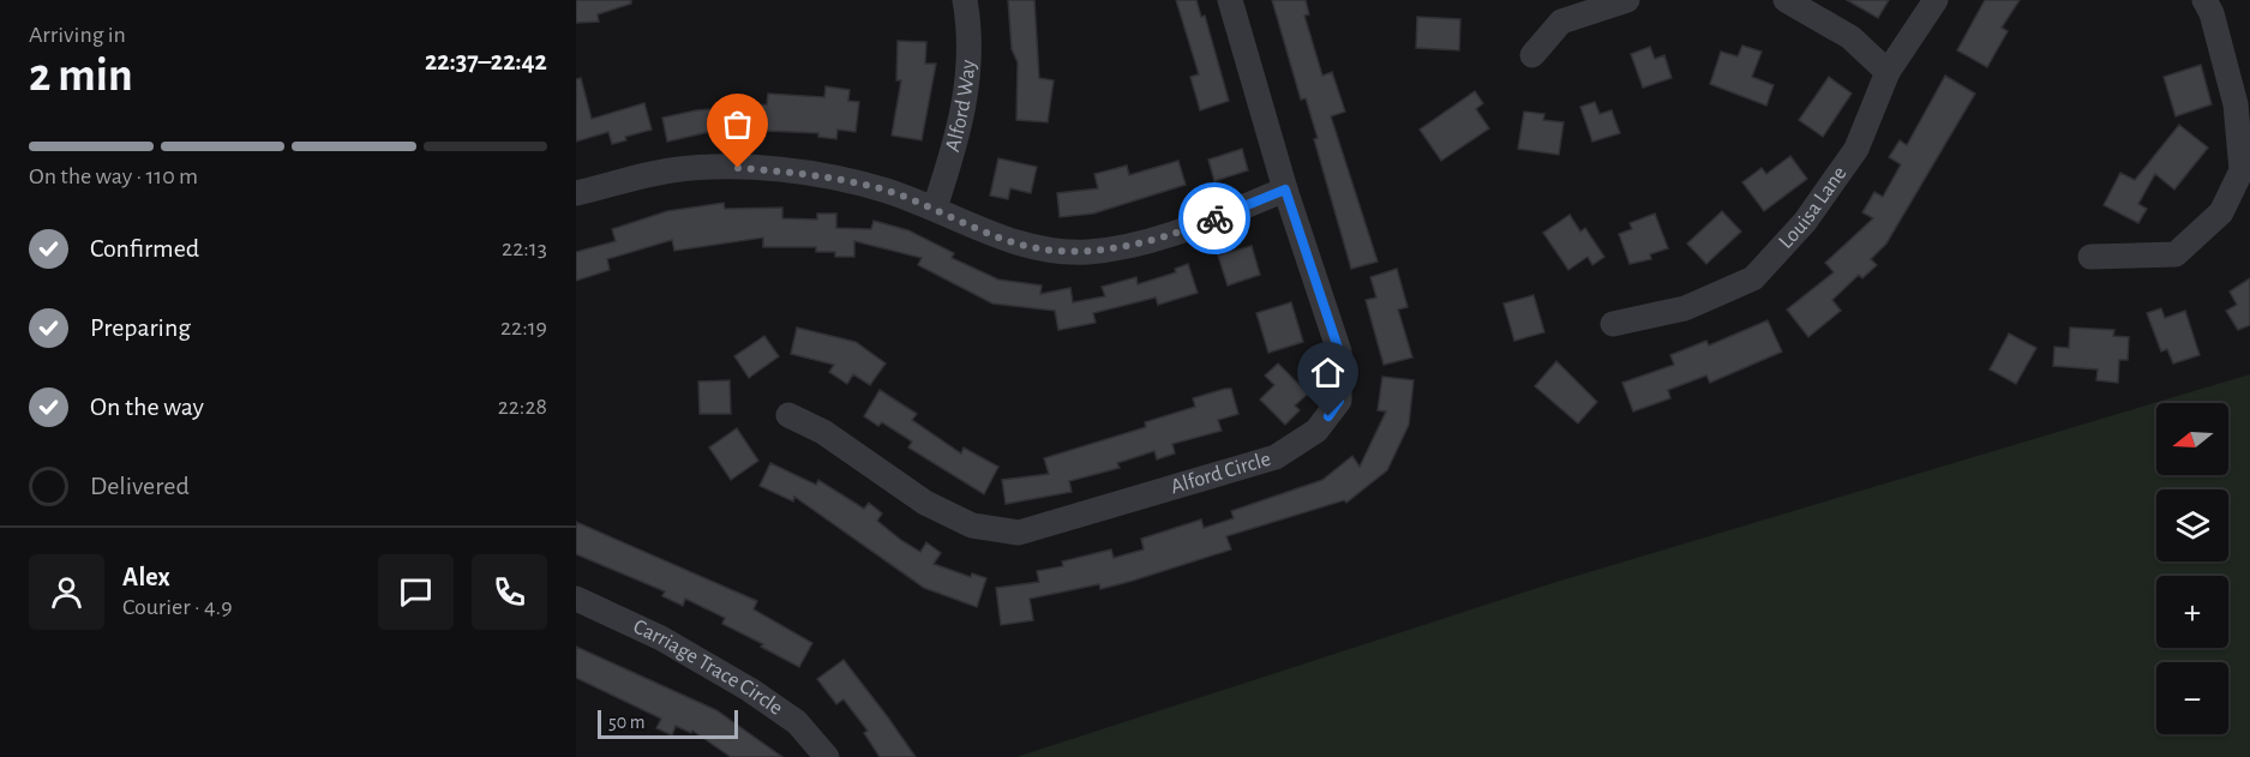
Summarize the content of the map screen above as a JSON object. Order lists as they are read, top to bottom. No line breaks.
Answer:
{"streets":{"street":["Alford Way","Louisa Lane","Alford Circle","Carriage Trace Circle"]},"scale_bar":"50 m","north":"left","page":{"heading":["2 min","Arriving in","22:37–22:42"],"panel":["Alex","Courier · 4.9"],"bar":"On the way · 110 m","list":[["Confirmed","22:13"],["Preparing","22:19"],["On the way","22:28"],"Delivered"],"map_buttons":["+","−"],"scale":"50 m"}}
